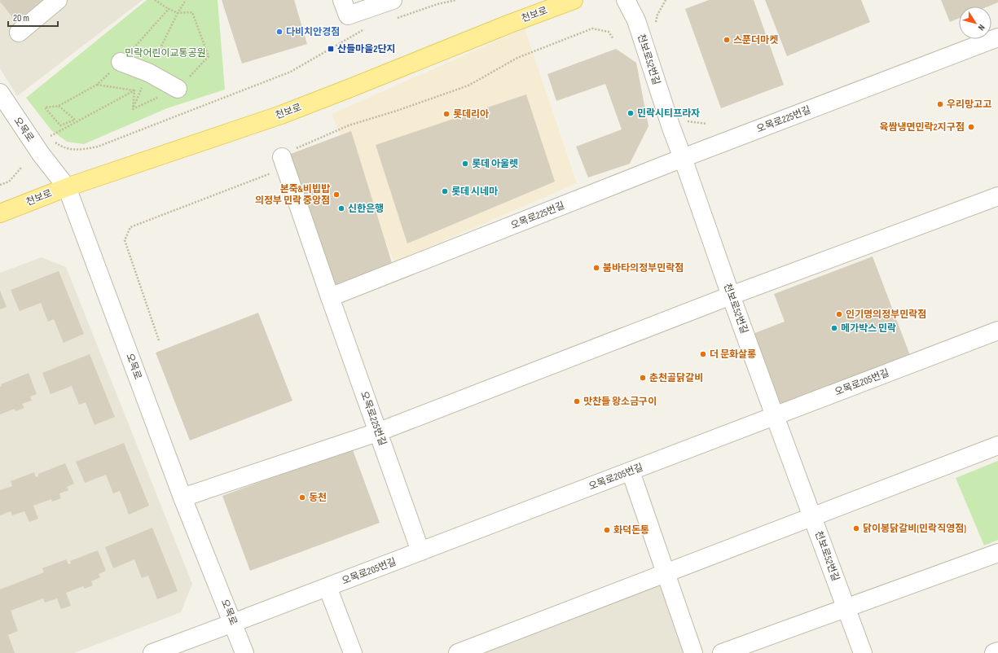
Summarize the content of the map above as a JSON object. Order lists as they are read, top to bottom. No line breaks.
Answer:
{"streets":{"main road":["천보로"],"street":["천보로52번길","오목로225번길","오목로","오목로205번길"]},"crossings":[["천보로","오목로"],["천보로52번길","오목로225번길"],["천보로52번길","오목로205번길"],["오목로225번길","오목로205번길"],["오목로","오목로205번길"]],"parks":["민락어린이교통공원"],"places":{"other":["다비치안경점","스푼더마켓","우리망고고","민락시티프라자","롯데리아","육쌈냉면민락2지구점","롯데 아울렛","롯데 시네마","본죽&비빕밥 의정부 민락 중앙점","신한은행","붐바타의정부민락점","인기명의정부민락점","메가박스 민락","더 문화살롱","춘천골닭갈비","맛찬들 왕소금구이","동천","닭이봉닭갈비(민락직영점)","화덕돈통"],"transit":["산들마을2단지"]},"scale_bar":"20 m","north":"bottom right"}
